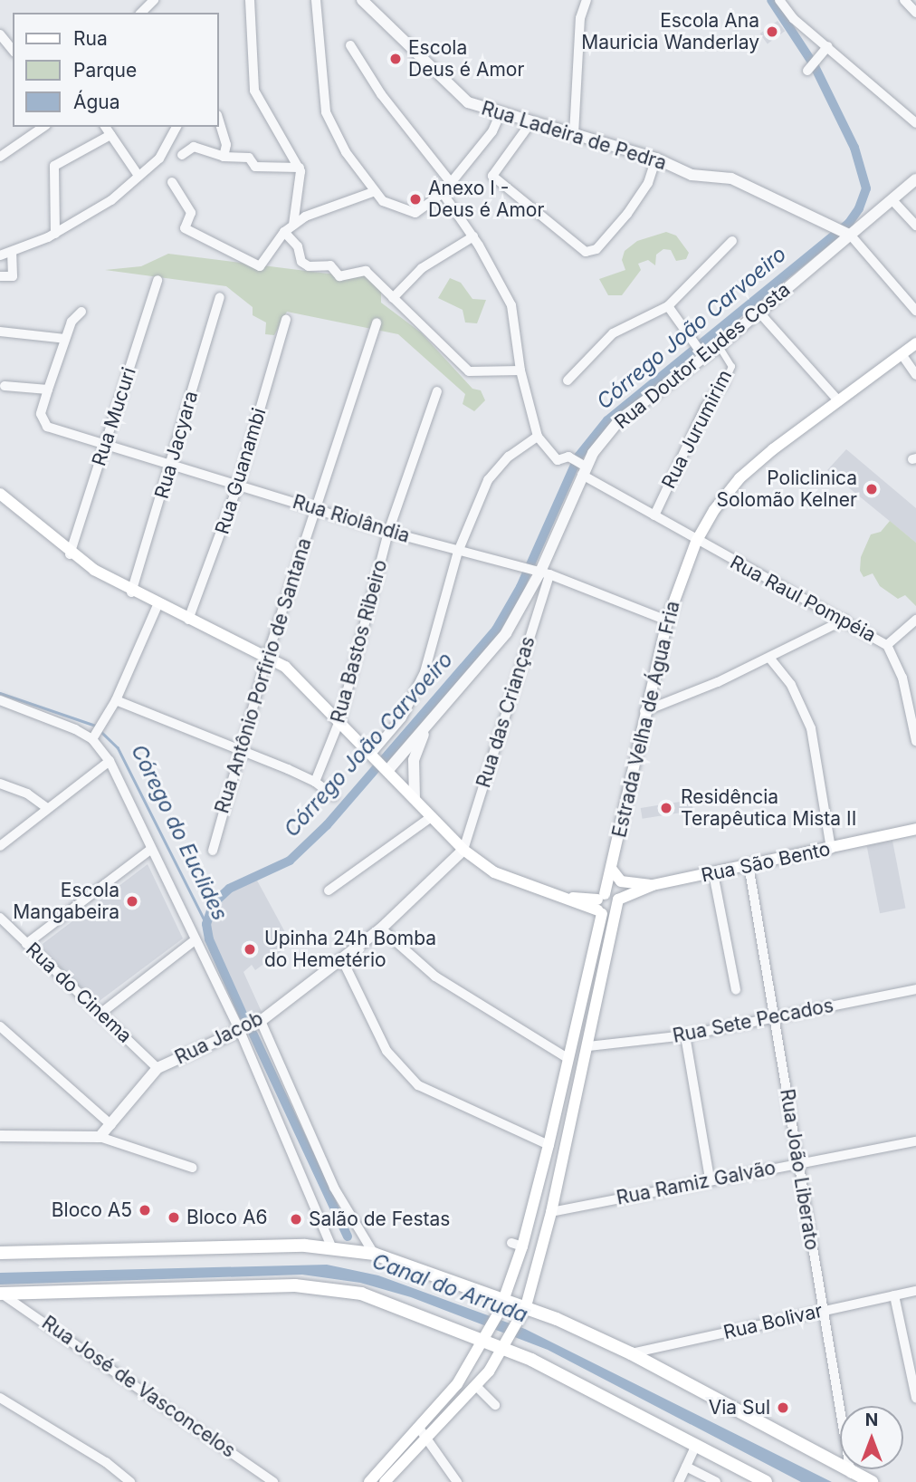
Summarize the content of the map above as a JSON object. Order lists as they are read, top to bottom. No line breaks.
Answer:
{"streets":{"main road":["Estrada Velha de Água Fria","Rua São Bento"],"street":["Rua Ladeira de Pedra","Rua Doutor Eudes Costa","Rua Mucuri","Rua Jurumirim","Rua Jacyara","Rua Guanambi","Rua Riolândia","Rua Raul Pompéia","Rua Bastos Ribeiro","Rua Antônio Porfirio de Santana","Rua das Crianças","Rua do Cinema","Rua Sete Pecados","Rua Jacob","Rua João Liberato","Rua Ramiz Galvão","Rua Bolivar","Rua José de Vasconcelos"]},"crossings":[["Rua Ladeira de Pedra","Rua Doutor Eudes Costa"],["Rua Doutor Eudes Costa","Rua Jurumirim"],["Rua Doutor Eudes Costa","Rua Riolândia"],["Rua Doutor Eudes Costa","Rua Raul Pompéia"],["Rua Doutor Eudes Costa","Rua das Crianças"],["Rua Mucuri","Rua Riolândia"],["Rua Jurumirim","Rua Raul Pompéia"],["Rua Jacyara","Rua Riolândia"],["Rua Guanambi","Rua Riolândia"],["Rua Riolândia","Rua Bastos Ribeiro"],["Rua Riolândia","Rua Antônio Porfirio de Santana"],["Rua Riolândia","Rua das Crianças"],["Rua Riolândia","Estrada Velha de Água Fria"],["Rua Raul Pompéia","Estrada Velha de Água Fria"],["Rua das Crianças","Rua Jacob"],["Rua São Bento","Rua João Liberato"],["Rua do Cinema","Rua Jacob"],["Rua Sete Pecados","Rua João Liberato"],["Rua João Liberato","Rua Ramiz Galvão"],["Rua João Liberato","Rua Bolivar"]],"water":["Córrego João Carvoeiro","Córego do Euclides","Canal do Arruda"],"places":["Escola Ana Mauricia Wanderlay","Escola Deus é Amor","Anexo I - Deus é Amor","Policlinica Solomão Kelner","Residência Terapêutica Mista II","Escola Mangabeira","Upinha 24h Bomba do Hemetério","Bloco A5","Bloco A6","Salão de Festas","Via Sul"],"legend":["Rua","Parque","Água"],"north":"top"}
